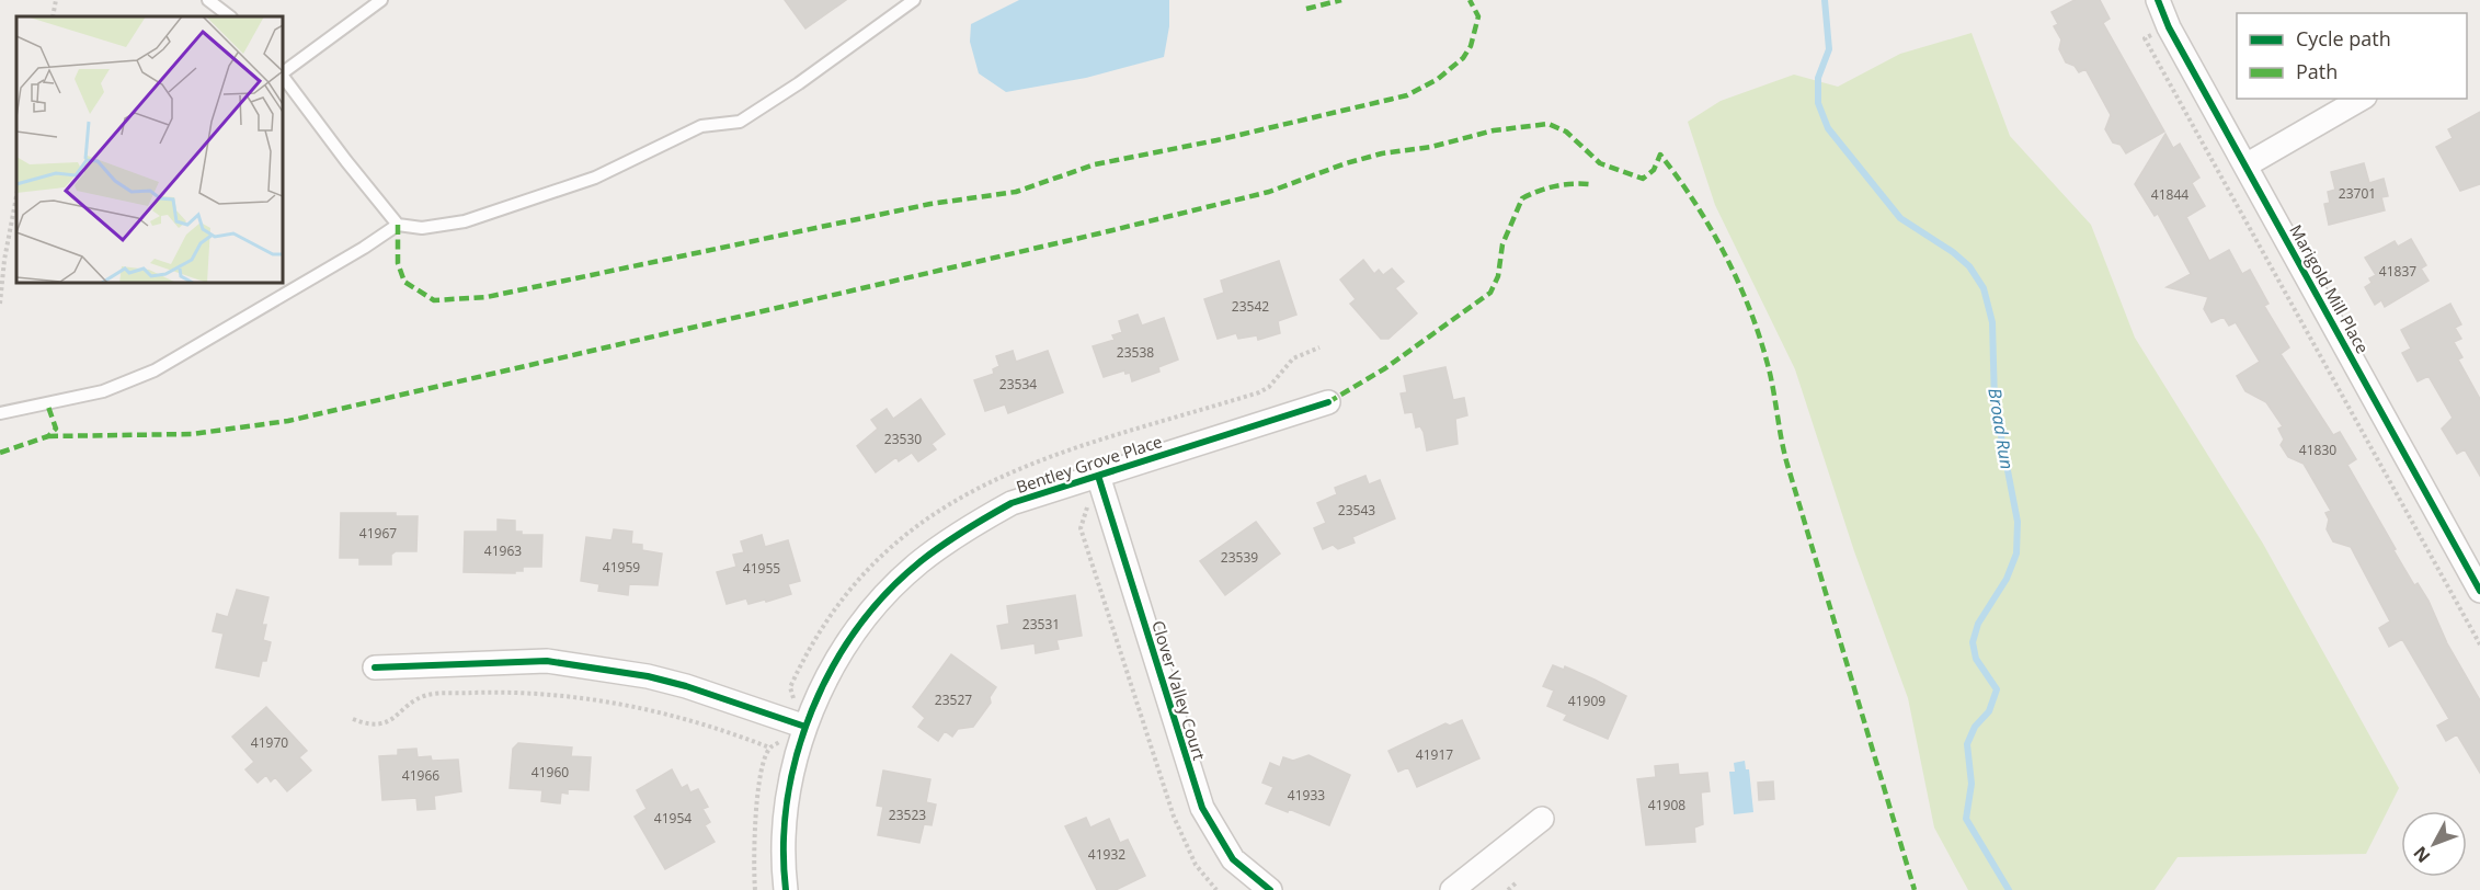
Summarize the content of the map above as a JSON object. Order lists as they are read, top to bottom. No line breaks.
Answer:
{"streets":{"street":["Marigold Mill Place","Bentley Grove Place","Clover Valley Court"]},"crossings":[["Bentley Grove Place","Clover Valley Court"]],"water":["Broad Run"],"house_numbers":["23701","41844","41837","23542","23538","23534","23530","41830","23543","41967","41963","23539","41959","41955","23531","23527","41909","41970","41917","41960","41966","41933","41908","23523","41954","41932"],"legend":["Cycle path","Path"],"north":"bottom left"}
